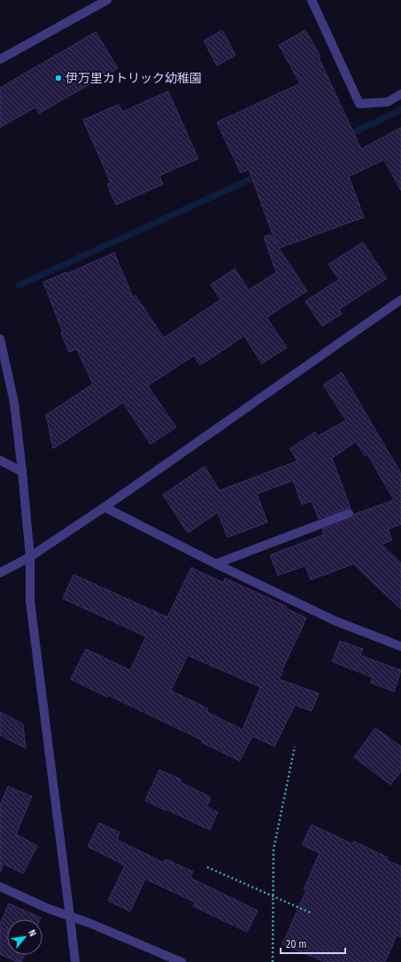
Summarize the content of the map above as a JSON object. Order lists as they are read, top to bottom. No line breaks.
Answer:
{"places":["伊万里カトリック幼稚園"],"scale_bar":"20 m","north":"top right"}
